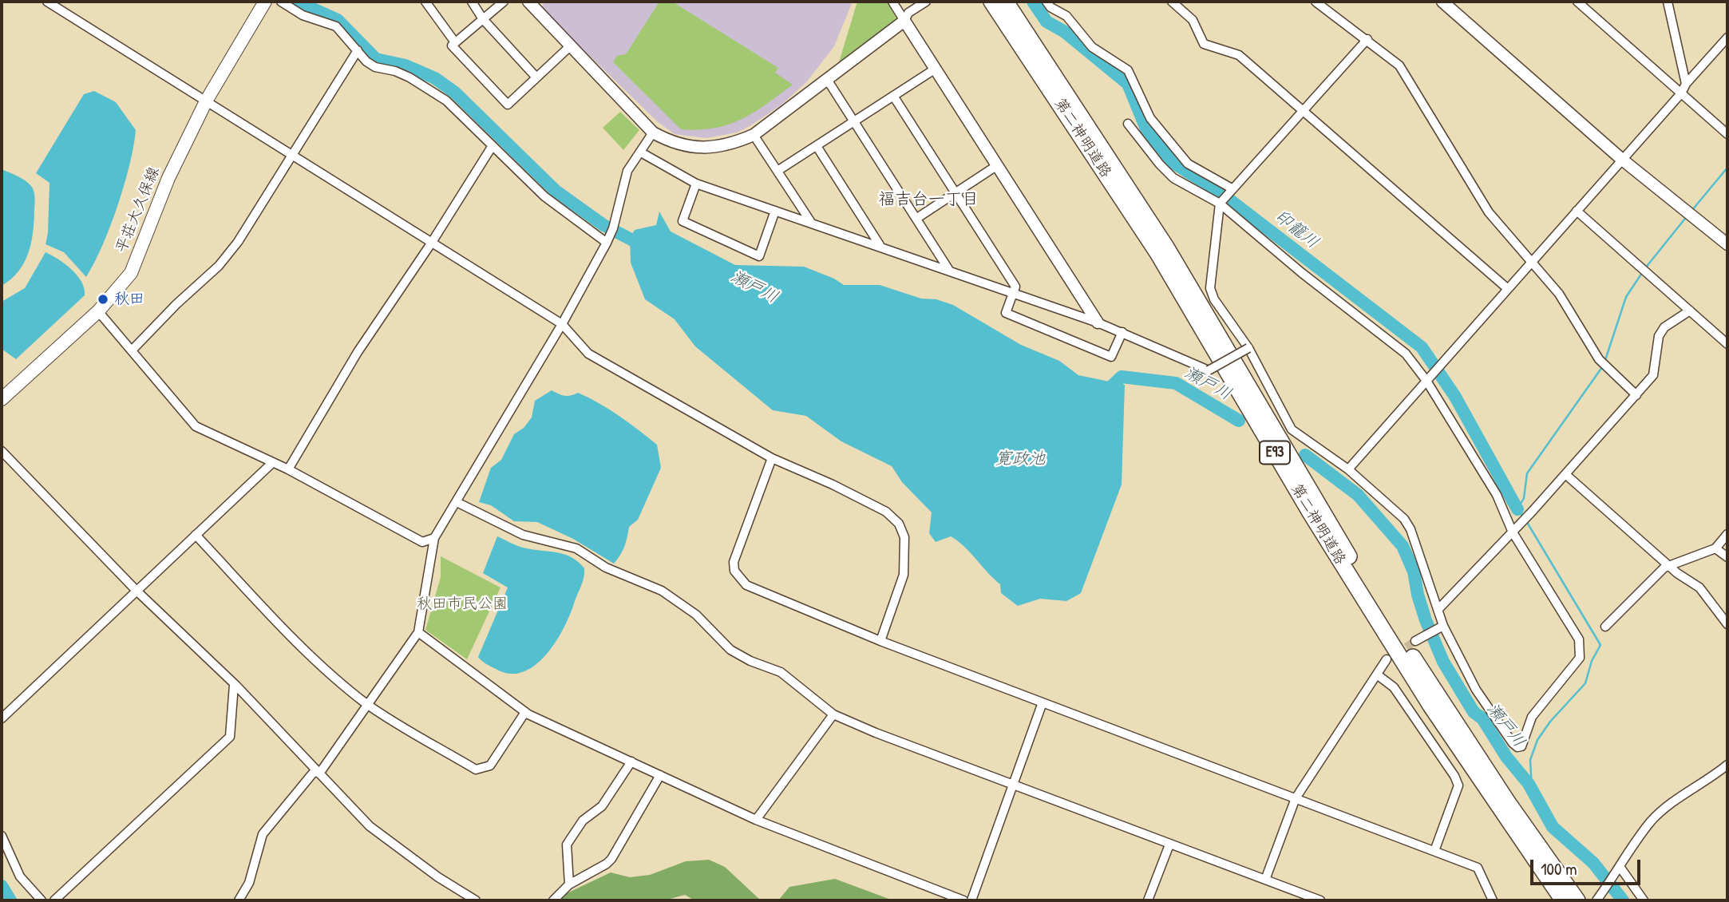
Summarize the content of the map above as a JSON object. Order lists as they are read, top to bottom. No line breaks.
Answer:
{"streets":{"highway":["第二神明道路","E93"],"main road":["平荘大久保線"]},"districts":["福吉台一丁目"],"water":["印籠川","瀬戸川","寛政池"],"parks":["秋田市民公園"],"places":["秋田"],"scale_bar":"100 m"}
